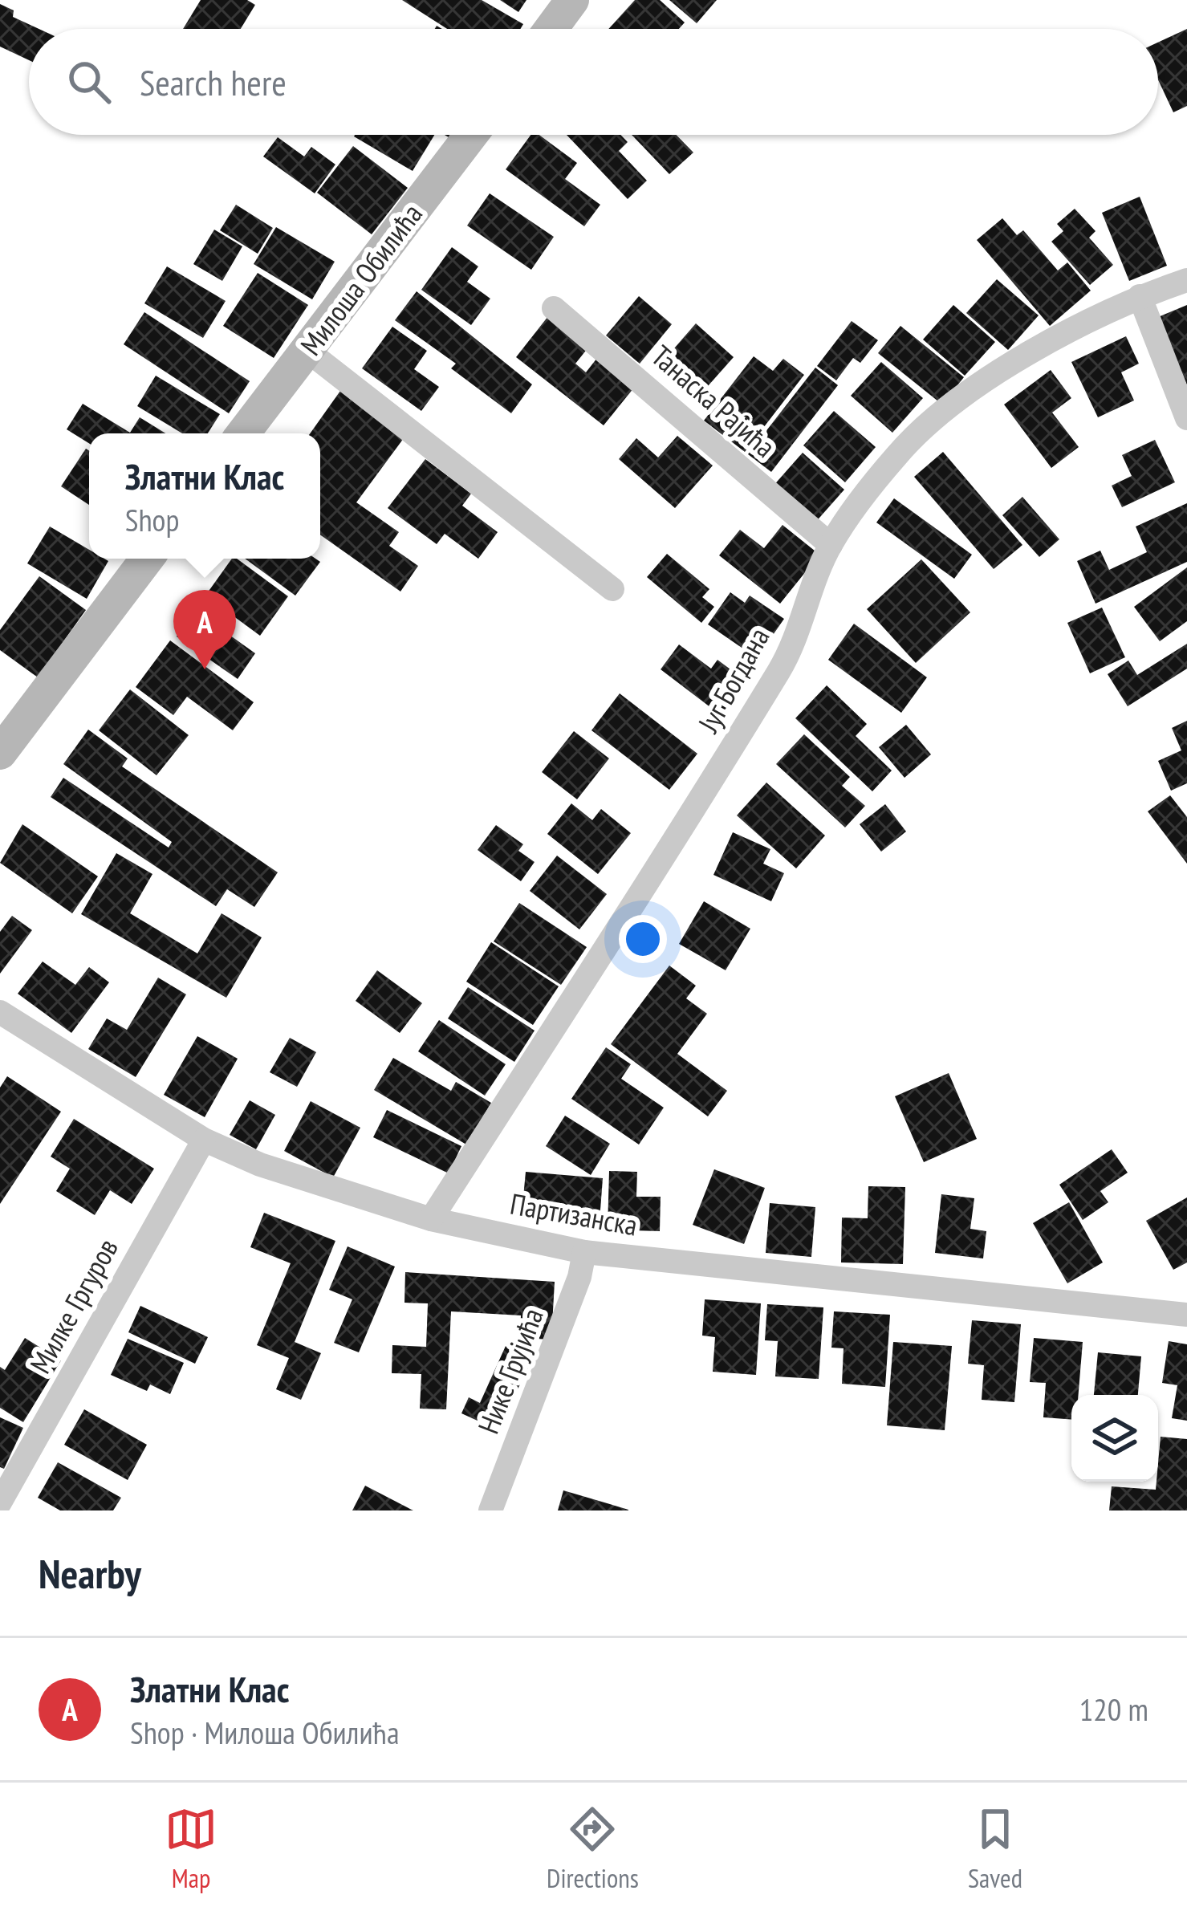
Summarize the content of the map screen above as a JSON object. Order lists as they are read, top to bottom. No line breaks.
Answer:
{"streets":{"street":["Милоша Обилића","Танаска Рајића","Југ Богдана","Партизанска","Милке Гргуров","Нике Грујића"]},"crossings":[["Танаска Рајића","Југ Богдана"],["Југ Богдана","Партизанска"],["Партизанска","Милке Гргуров"],["Партизанска","Нике Грујића"]],"page":{"search":"Search here","popup":["Златни Клас","Shop"],"pins":"A","heading":"Nearby","list":[{"mark":"A","name":"Златни Клас","note":"Shop · Милоша Обилића","value":"120 m"}],"nav":["Map","Directions","Saved"]}}
